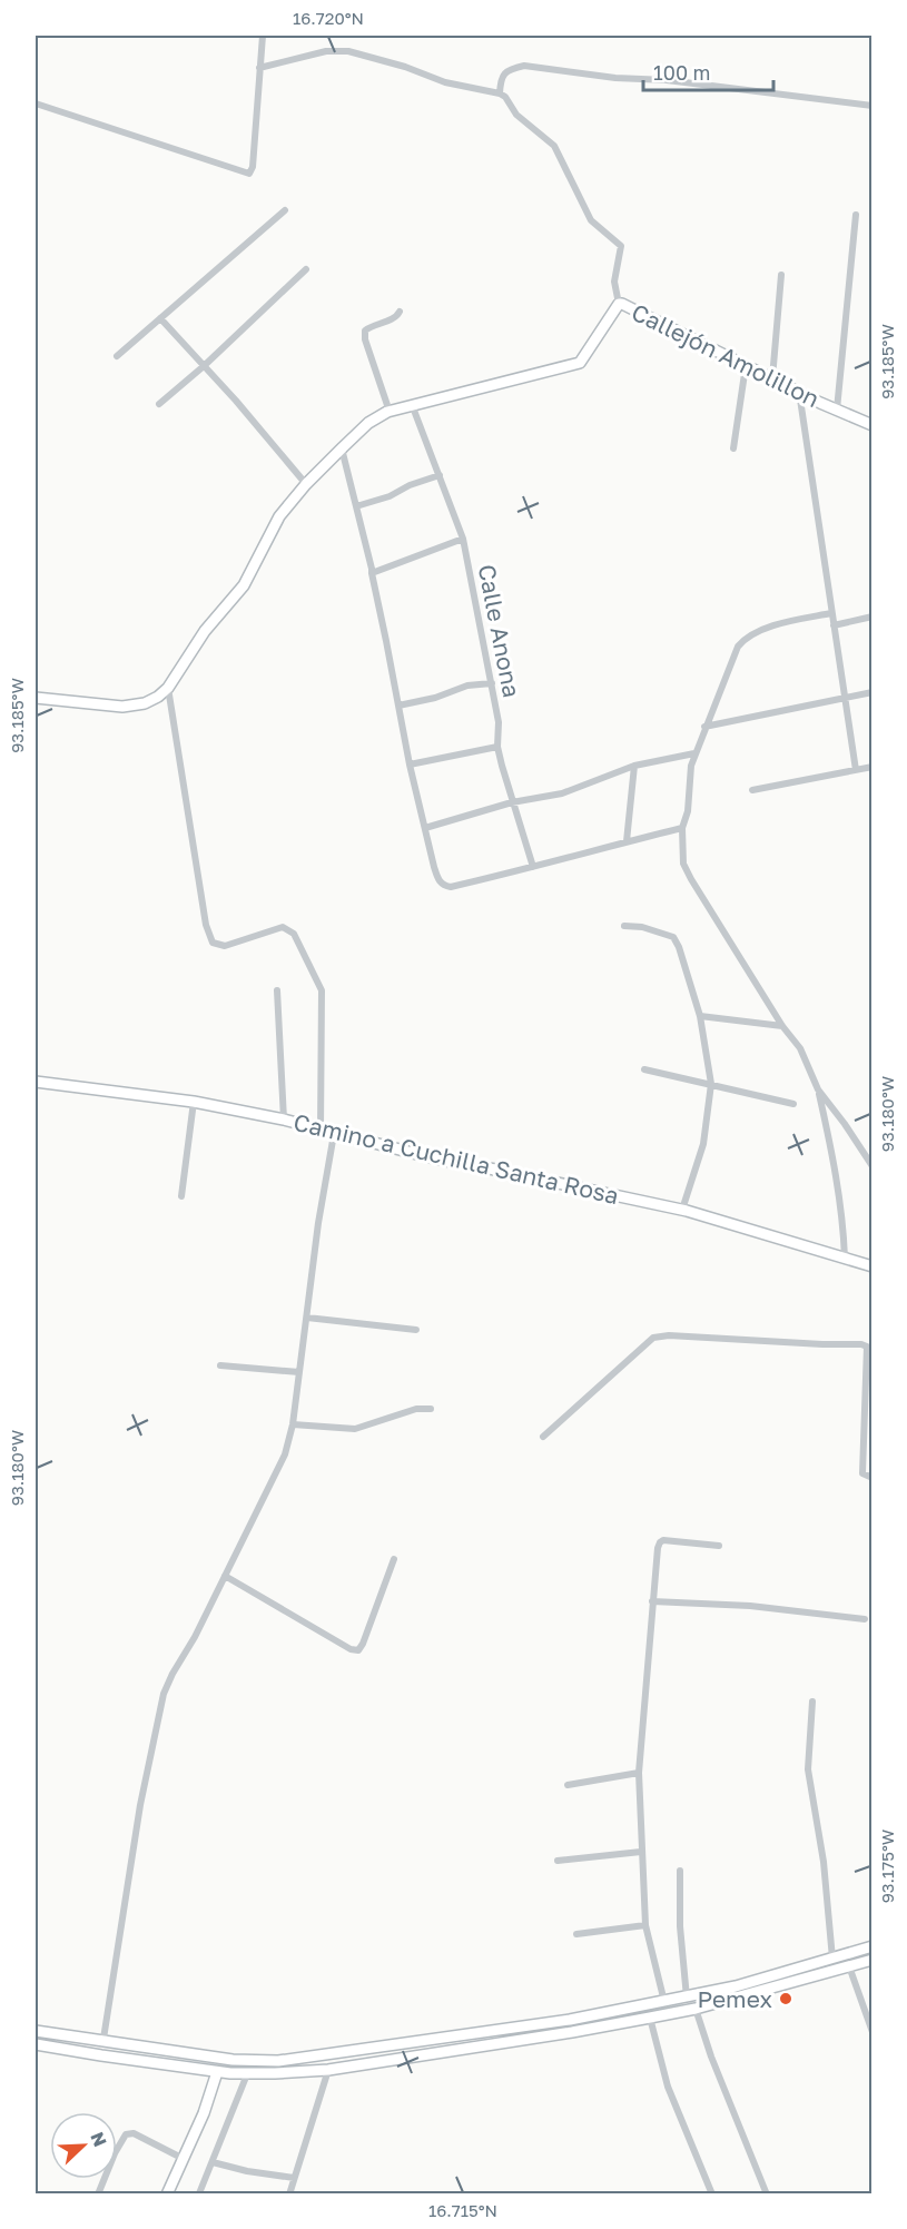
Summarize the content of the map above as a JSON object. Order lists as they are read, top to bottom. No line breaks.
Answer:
{"streets":{"street":["Callejón Amolillon","Calle Anona","Camino a Cuchilla Santa Rosa"]},"crossings":[["Callejón Amolillon","Calle Anona"]],"places":["Pemex"],"scale_bar":"100 m","north":"top right","coordinates":["16.720°N","93.185°W","93.180°W","93.175°W","16.715°N"]}
